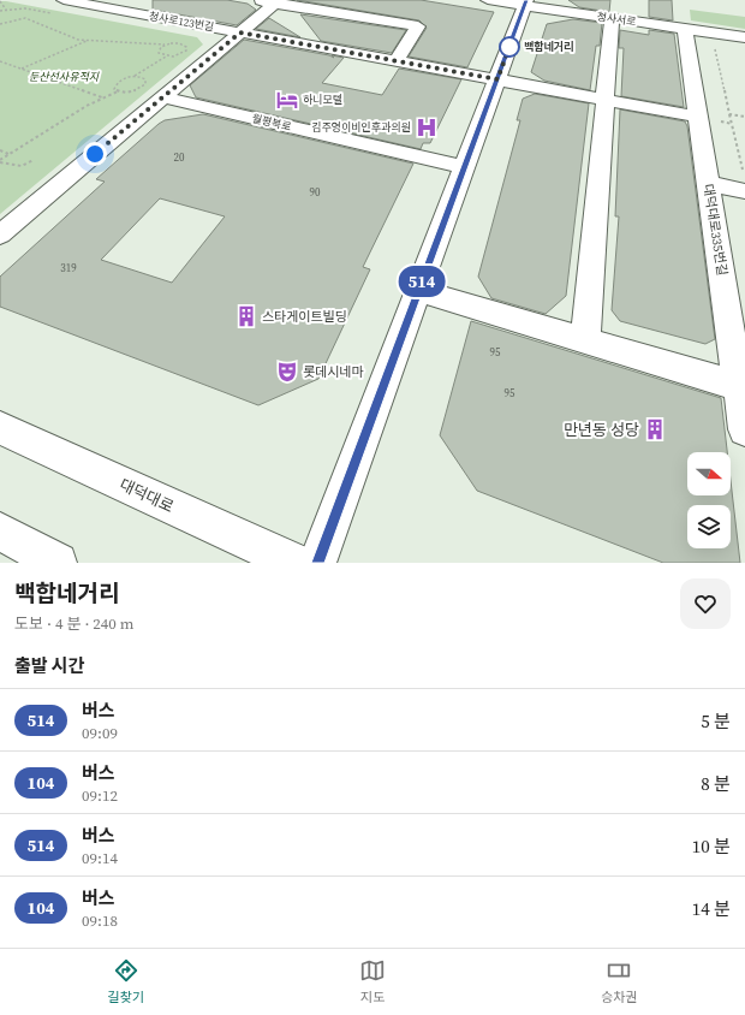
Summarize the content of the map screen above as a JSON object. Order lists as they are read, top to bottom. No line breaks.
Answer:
{"streets":{"street":["청사서로","청사로123번길","월평북로","대덕대로335번길","대덕대로"]},"crossings":[["청사서로","대덕대로335번길"],["청사로123번길","대덕대로335번길"]],"parks":["둔산선사유적지"],"places":{"other":["백합네거리"],"hotel":["하니모텔"],"hospital":["김주영이비인후과의원"],"building":["스타게이트빌딩","만년동 성당"],"theatre":["롯데시네마"]},"lines":["bus line 514"],"house_numbers":["20","90","319","95","95"],"north":"right","page":{"on_map":"514","heading":[["백합네거리","도보 · 4 분 · 240 m"],"출발 시간"],"list":[{"mark":"514","name":"버스","note":"09:09","value":"5 분"},{"mark":"104","name":"버스","note":"09:12","value":"8 분"},{"mark":"514","name":"버스","note":"09:14","value":"10 분"},{"mark":"104","name":"버스","note":"09:18","value":"14 분"}],"tabs":["길찾기","지도","승차권"]}}
